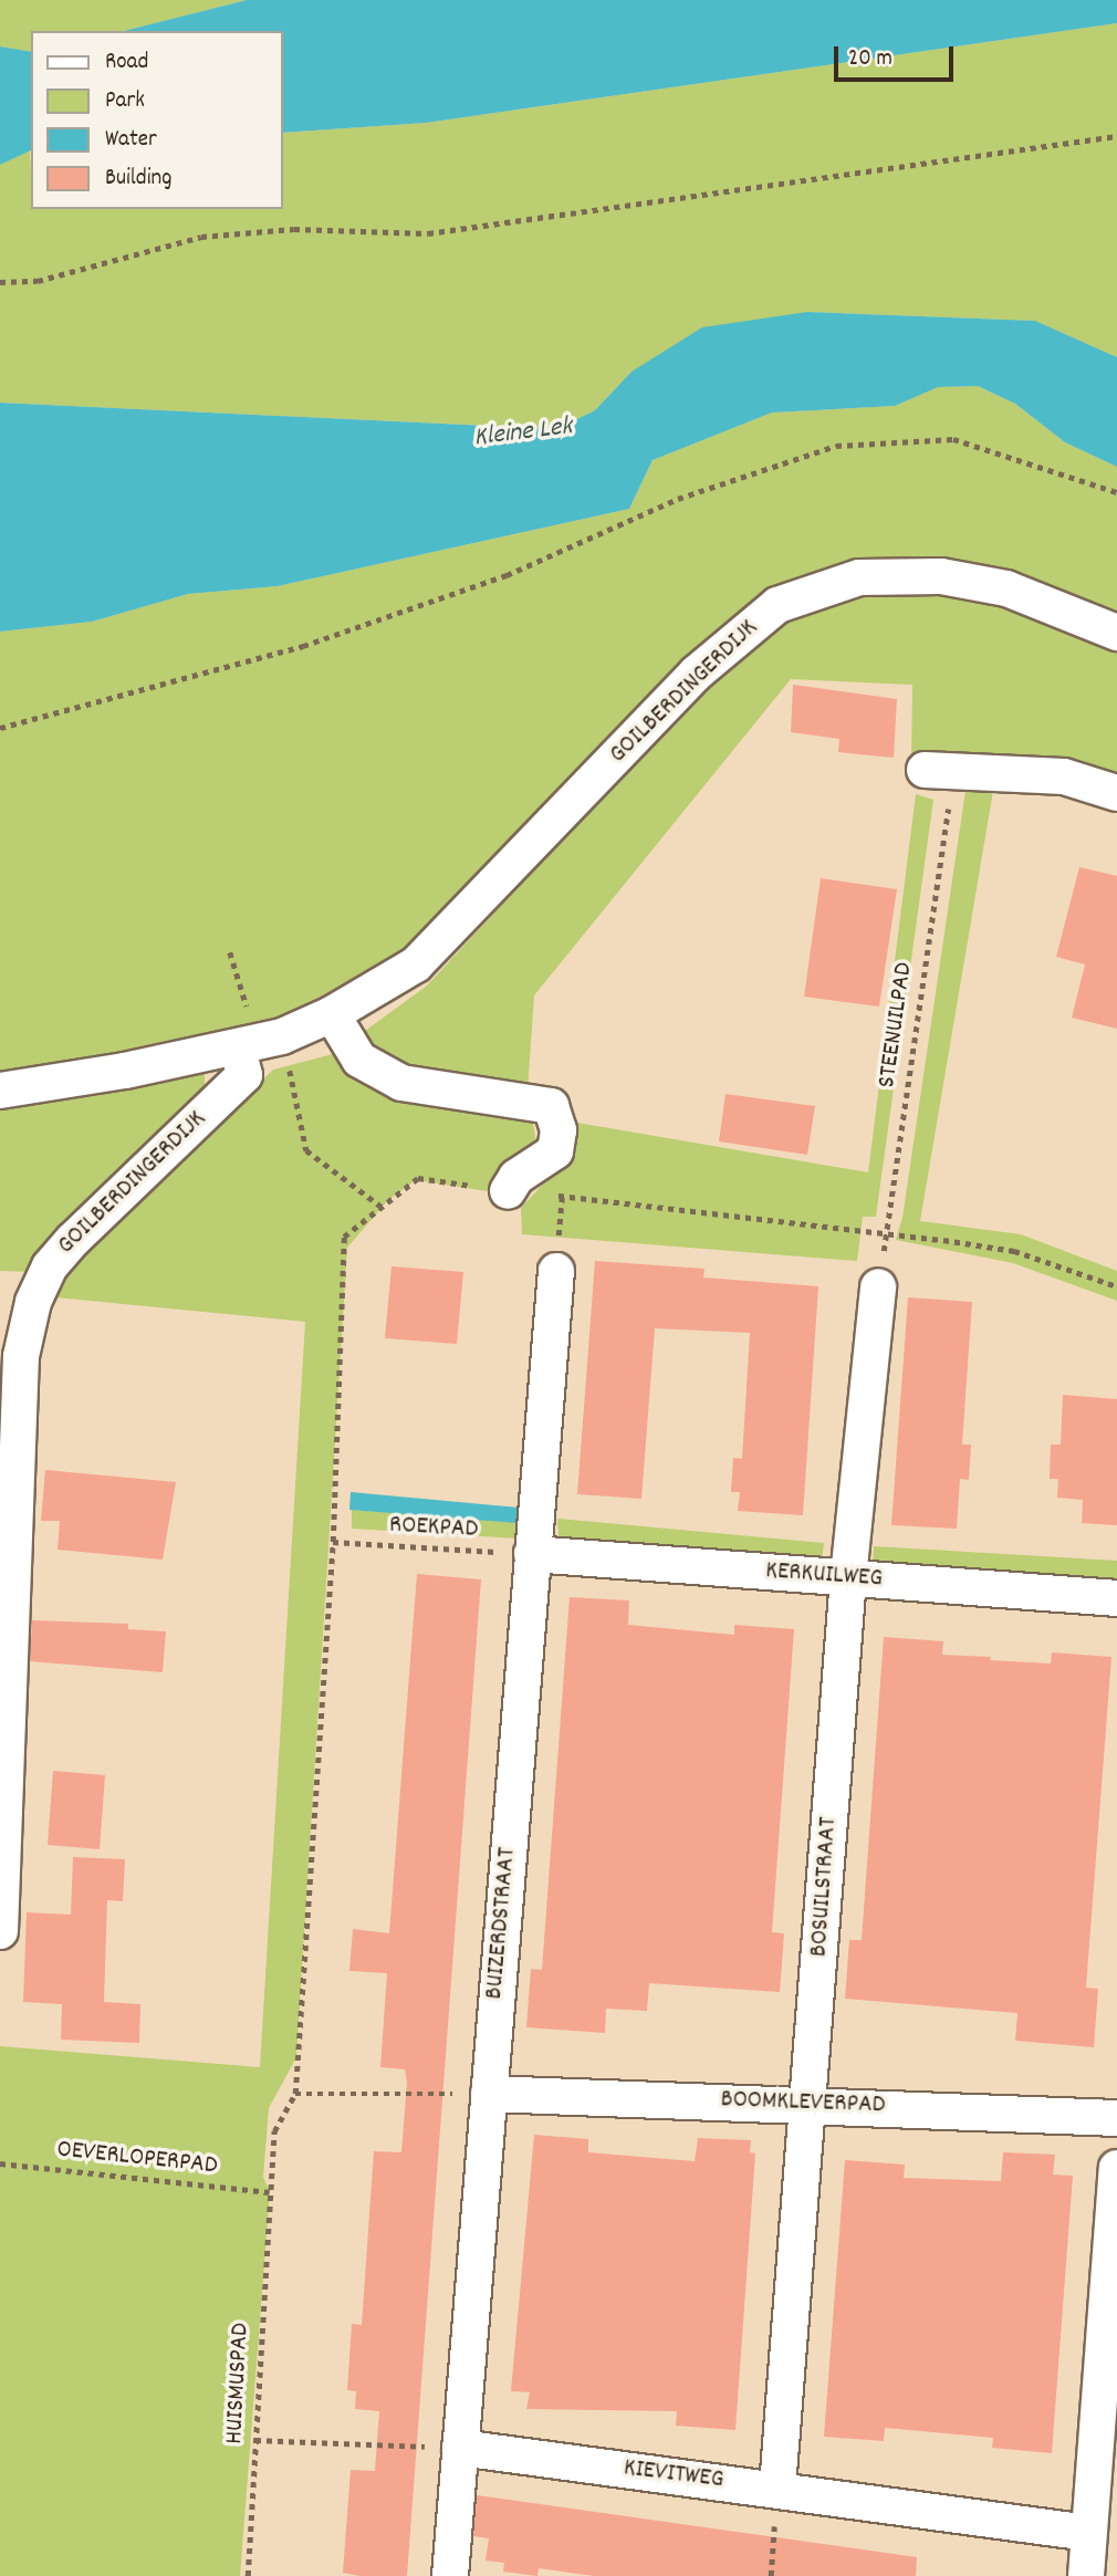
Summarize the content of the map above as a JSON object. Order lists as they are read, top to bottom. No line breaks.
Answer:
{"streets":{"street":["GOILBERDINGERDIJK","KERKUILWEG","BOSUILSTRAAT","BUIZERDSTRAAT","BOOMKLEVERPAD","KIEVITWEG"],"path":["STEENUILPAD","ROEKPAD","OEVERLOPERPAD","HUISMUSPAD"]},"crossings":[["STEENUILPAD","BOSUILSTRAAT"],["ROEKPAD","KERKUILWEG"],["ROEKPAD","BUIZERDSTRAAT"],["KERKUILWEG","BOSUILSTRAAT"],["KERKUILWEG","BUIZERDSTRAAT"],["BOSUILSTRAAT","BOOMKLEVERPAD"],["BOSUILSTRAAT","KIEVITWEG"],["BUIZERDSTRAAT","BOOMKLEVERPAD"],["BUIZERDSTRAAT","KIEVITWEG"],["OEVERLOPERPAD","HUISMUSPAD"]],"water":["Kleine Lek"],"legend":["Road","Park","Water","Building"],"scale_bar":"20 m"}
